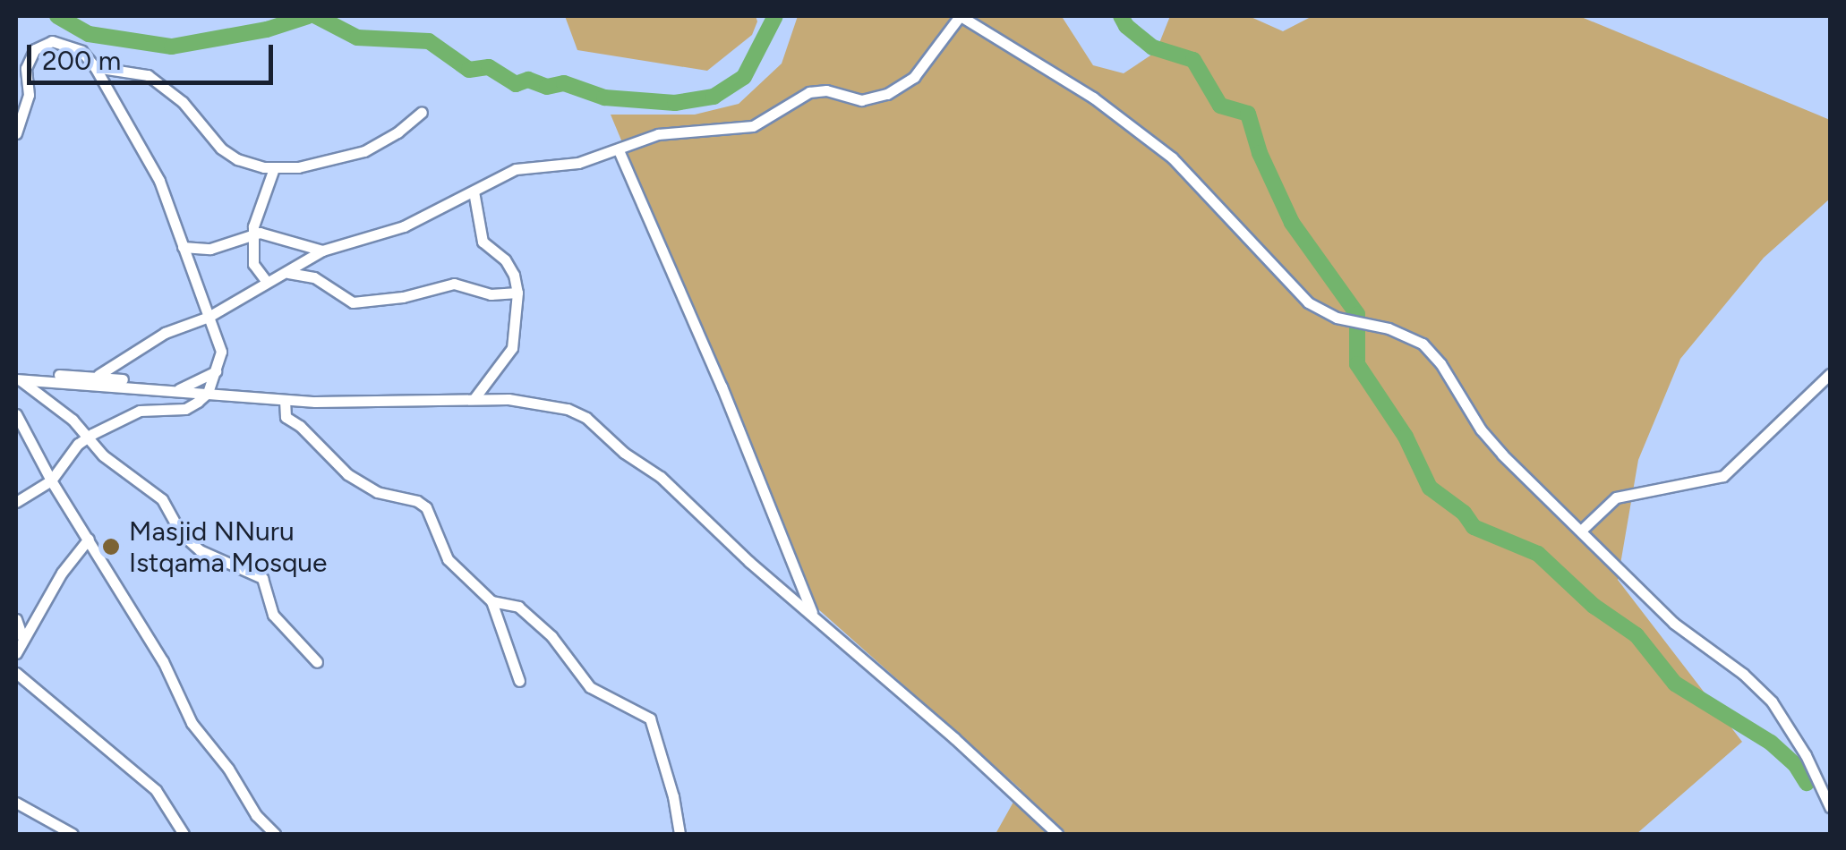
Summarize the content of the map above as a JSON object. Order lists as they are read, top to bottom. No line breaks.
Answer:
{"places":["Masjid NNuru Istqama Mosque"],"scale_bar":"200 m"}
